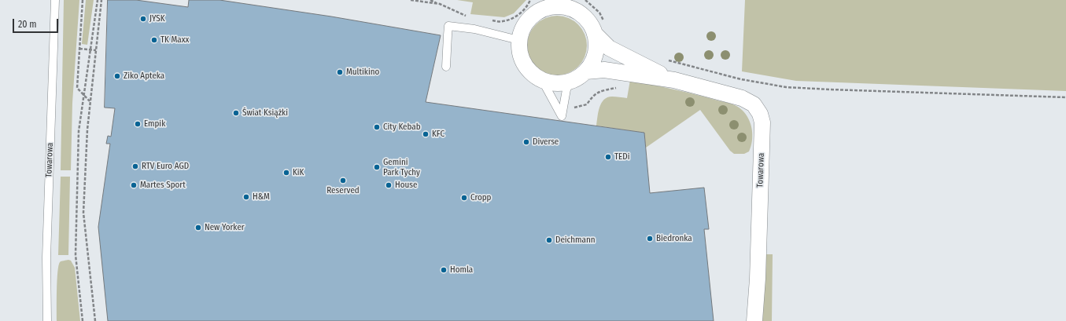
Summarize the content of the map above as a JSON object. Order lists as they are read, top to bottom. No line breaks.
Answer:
{"streets":{"street":["Towarowa"]},"places":["JYSK","TK Maxx","Multikino","Ziko Apteka","Świat Książki","Empik","City Kebab","KFC","Diverse","TEDi","RTV Euro AGD","Gemini Park Tychy","KiK","Reserved","Martes Sport","House","H&M","Cropp","New Yorker","Biedronka","Deichmann","Homla"],"scale_bar":"20 m"}
